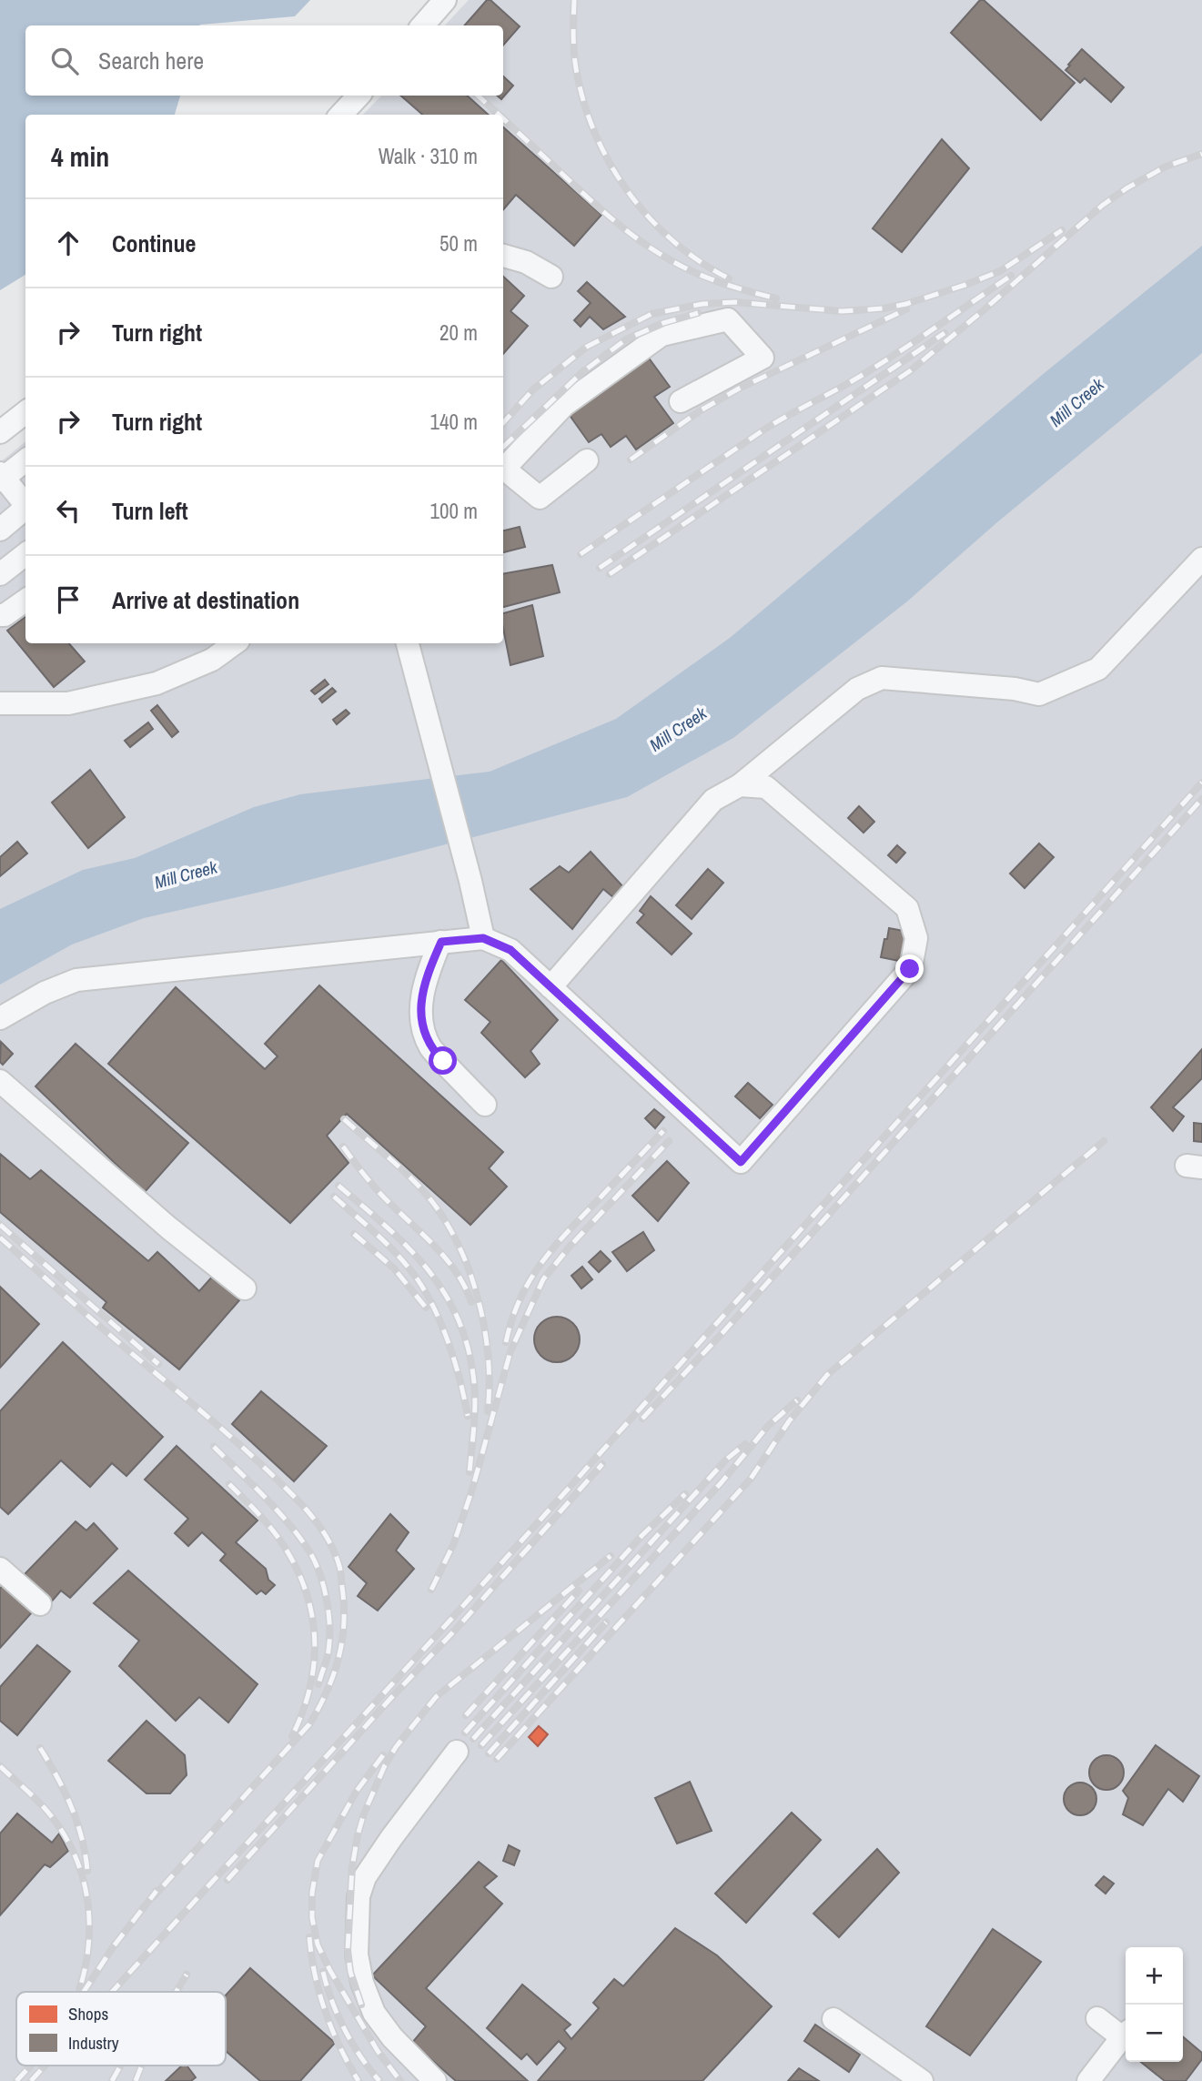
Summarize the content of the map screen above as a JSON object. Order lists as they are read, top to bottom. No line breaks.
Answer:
{"water":["Mill Creek"],"legend":["Shops","Industry"],"page":{"search":"Search here","heading":["4 min","Walk · 310 m"],"list":[["Continue","50 m"],["Turn right","20 m"],["Turn right","140 m"],["Turn left","100 m"],"Arrive at destination"],"map_buttons":["+","−"]}}
